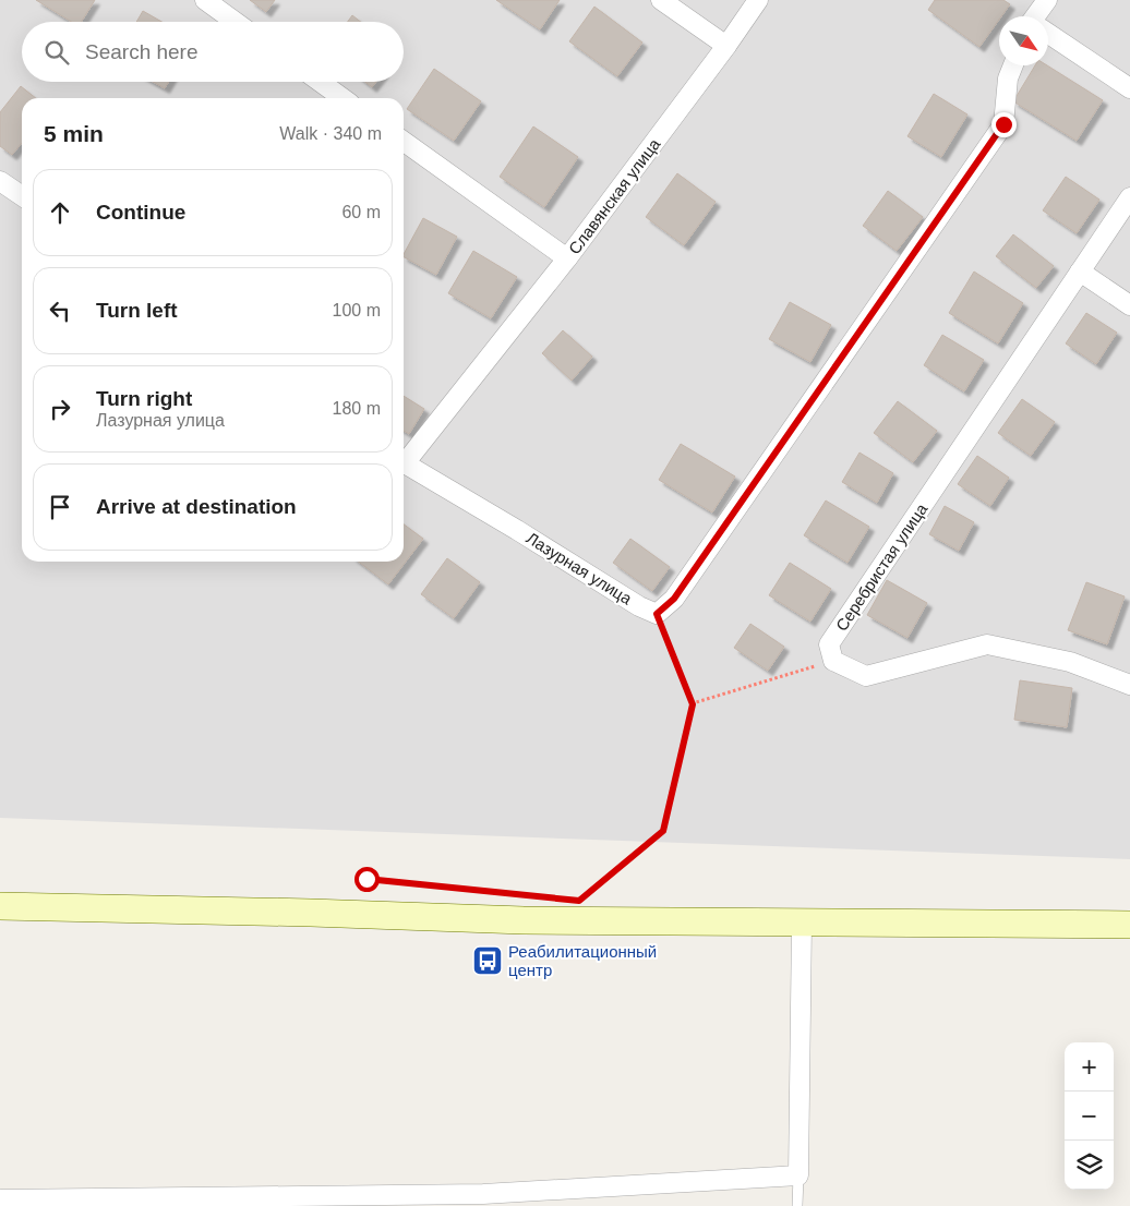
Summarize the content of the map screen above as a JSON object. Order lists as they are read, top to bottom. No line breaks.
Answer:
{"streets":{"street":["Славянская улица","Серебристая улица","Лазурная улица"]},"crossings":[["Славянская улица","Лазурная улица"]],"places":{"bus stop":["Реабилитационный центр"]},"north":"bottom right","page":{"search":"Search here","heading":["5 min","Walk · 340 m"],"list":[["Continue","60 m"],["Turn left","100 m"],["Turn right","Лазурная улица","180 m"],"Arrive at destination"],"map_buttons":["+","−"]}}
